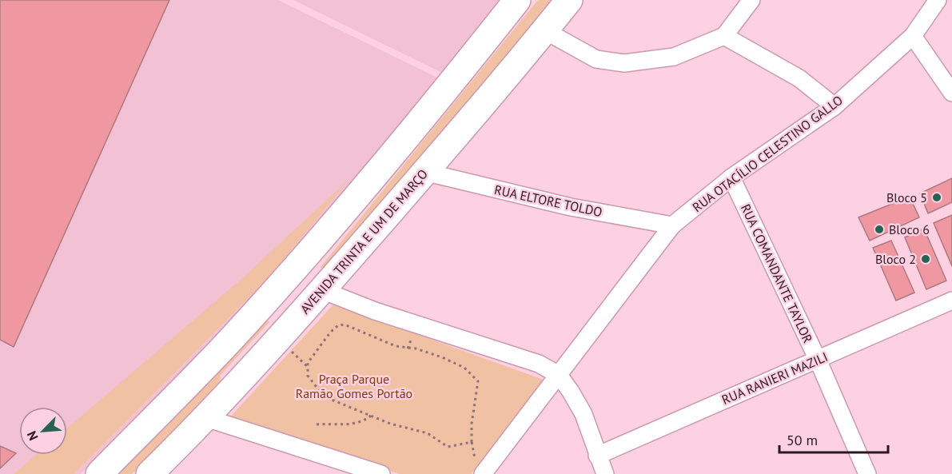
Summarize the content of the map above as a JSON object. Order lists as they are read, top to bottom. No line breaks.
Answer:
{"streets":{"main road":["AVENIDA TRINTA E UM DE MARÇO"],"street":["RUA OTACÍLIO CELESTINO GALLO","RUA ELTORE TOLDO","RUA COMANDANTE TAYLOR","RUA RANIERI MAZILI"]},"crossings":[["RUA OTACÍLIO CELESTINO GALLO","RUA ELTORE TOLDO"],["RUA OTACÍLIO CELESTINO GALLO","RUA COMANDANTE TAYLOR"],["RUA ELTORE TOLDO","AVENIDA TRINTA E UM DE MARÇO"],["RUA COMANDANTE TAYLOR","RUA RANIERI MAZILI"]],"parks":["Praça Parque Ramão Gomes Portão"],"places":["Bloco 5","Bloco 6","Bloco 2"],"scale_bar":"50 m","north":"bottom left"}
